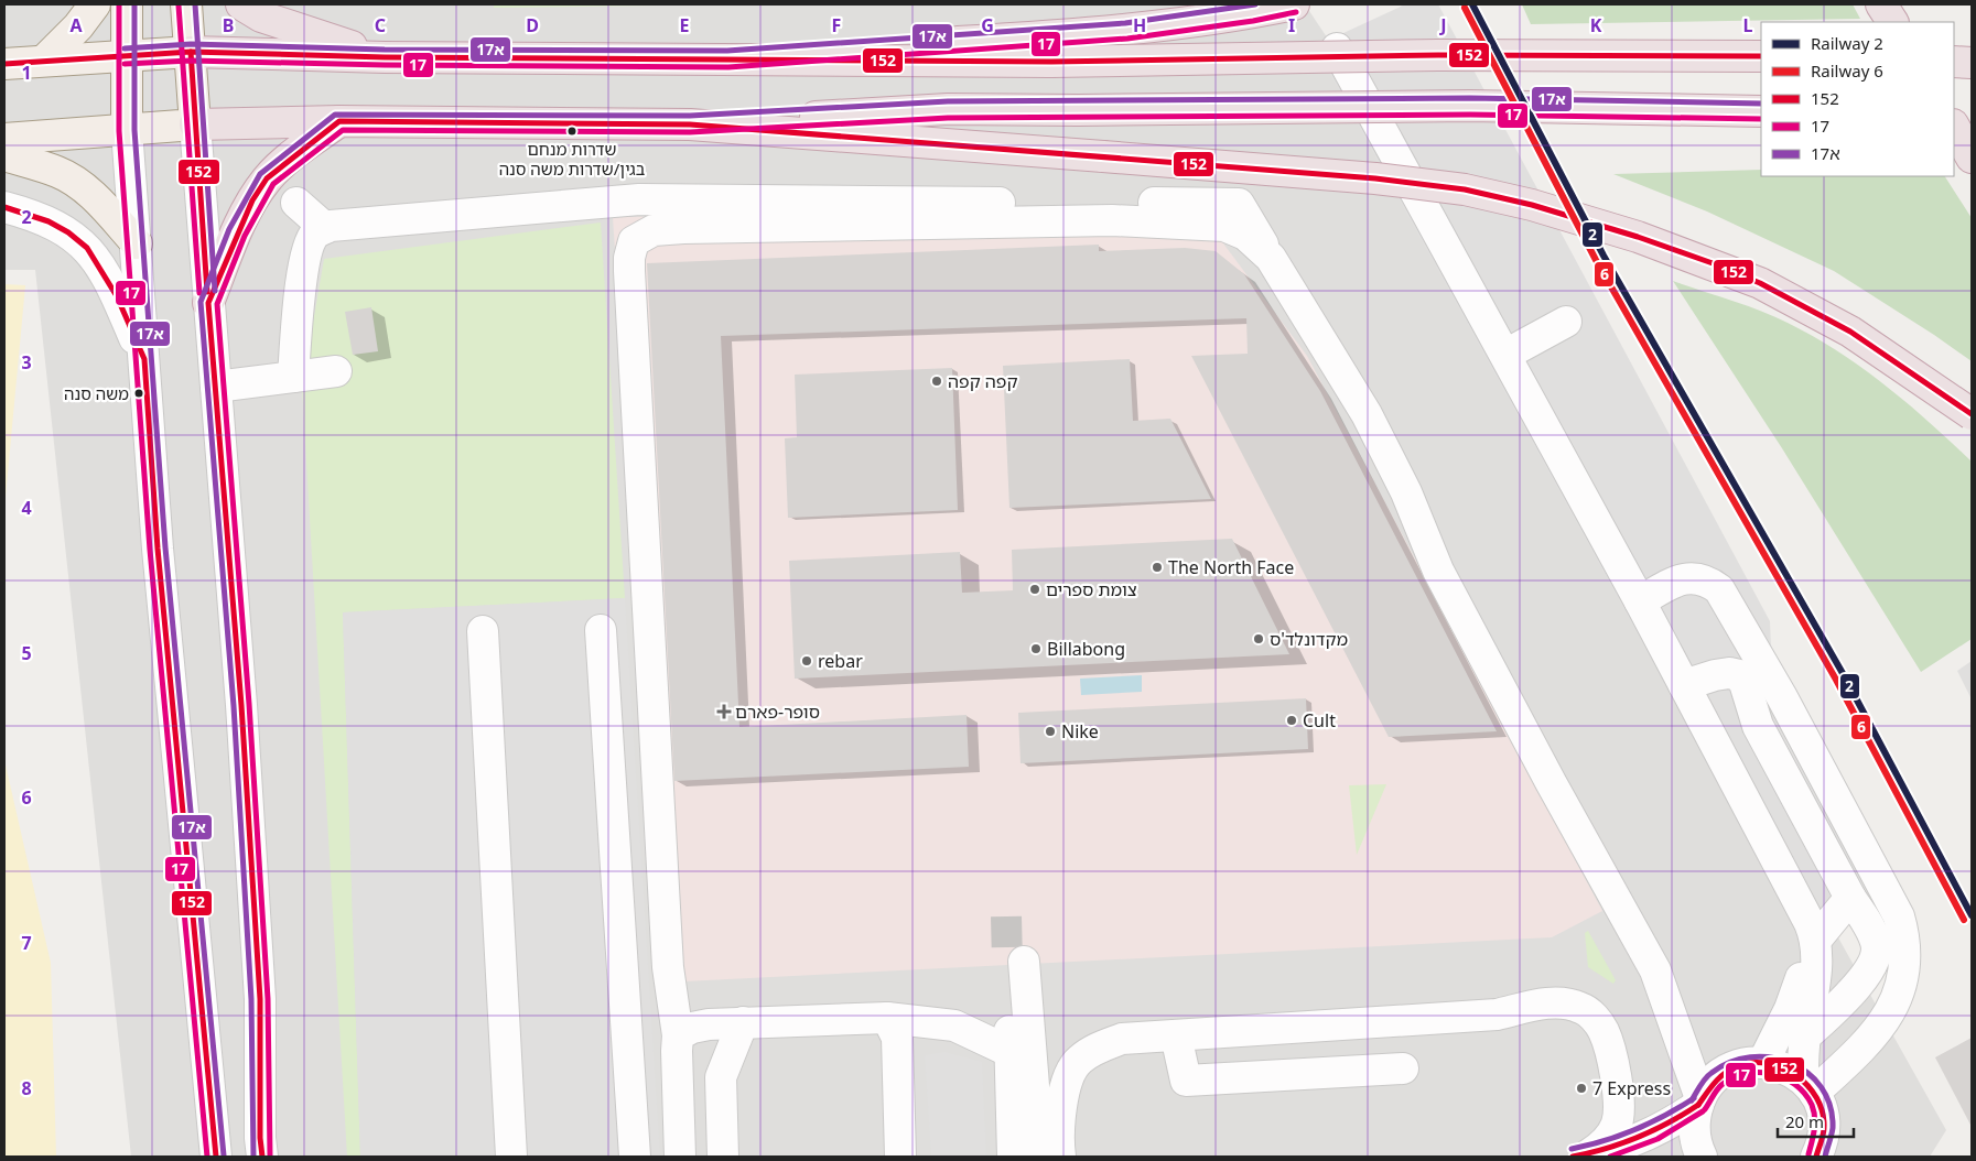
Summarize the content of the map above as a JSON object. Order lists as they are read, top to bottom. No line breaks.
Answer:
{"places":{"other":["שדרות מנחם בגין/שדרות משה סנה","קפה קפה","משה סנה","The North Face","צומת ספרים","מקדונלד'ס","Billabong","rebar","Cult","Nike","7 Express"],"health":["סופר-פארם"]},"lines":["rail line 2","transit line 17","transit line 17א","rail line 6","transit line 152"],"legend":["Railway 2","Railway 6","152","17","17א"],"scale_bar":"20 m","grid":{"columns":["A","B","C","D","E","F","G","H","I","J","K","L"],"rows":["1","2","3","4","5","6","7","8"]}}
